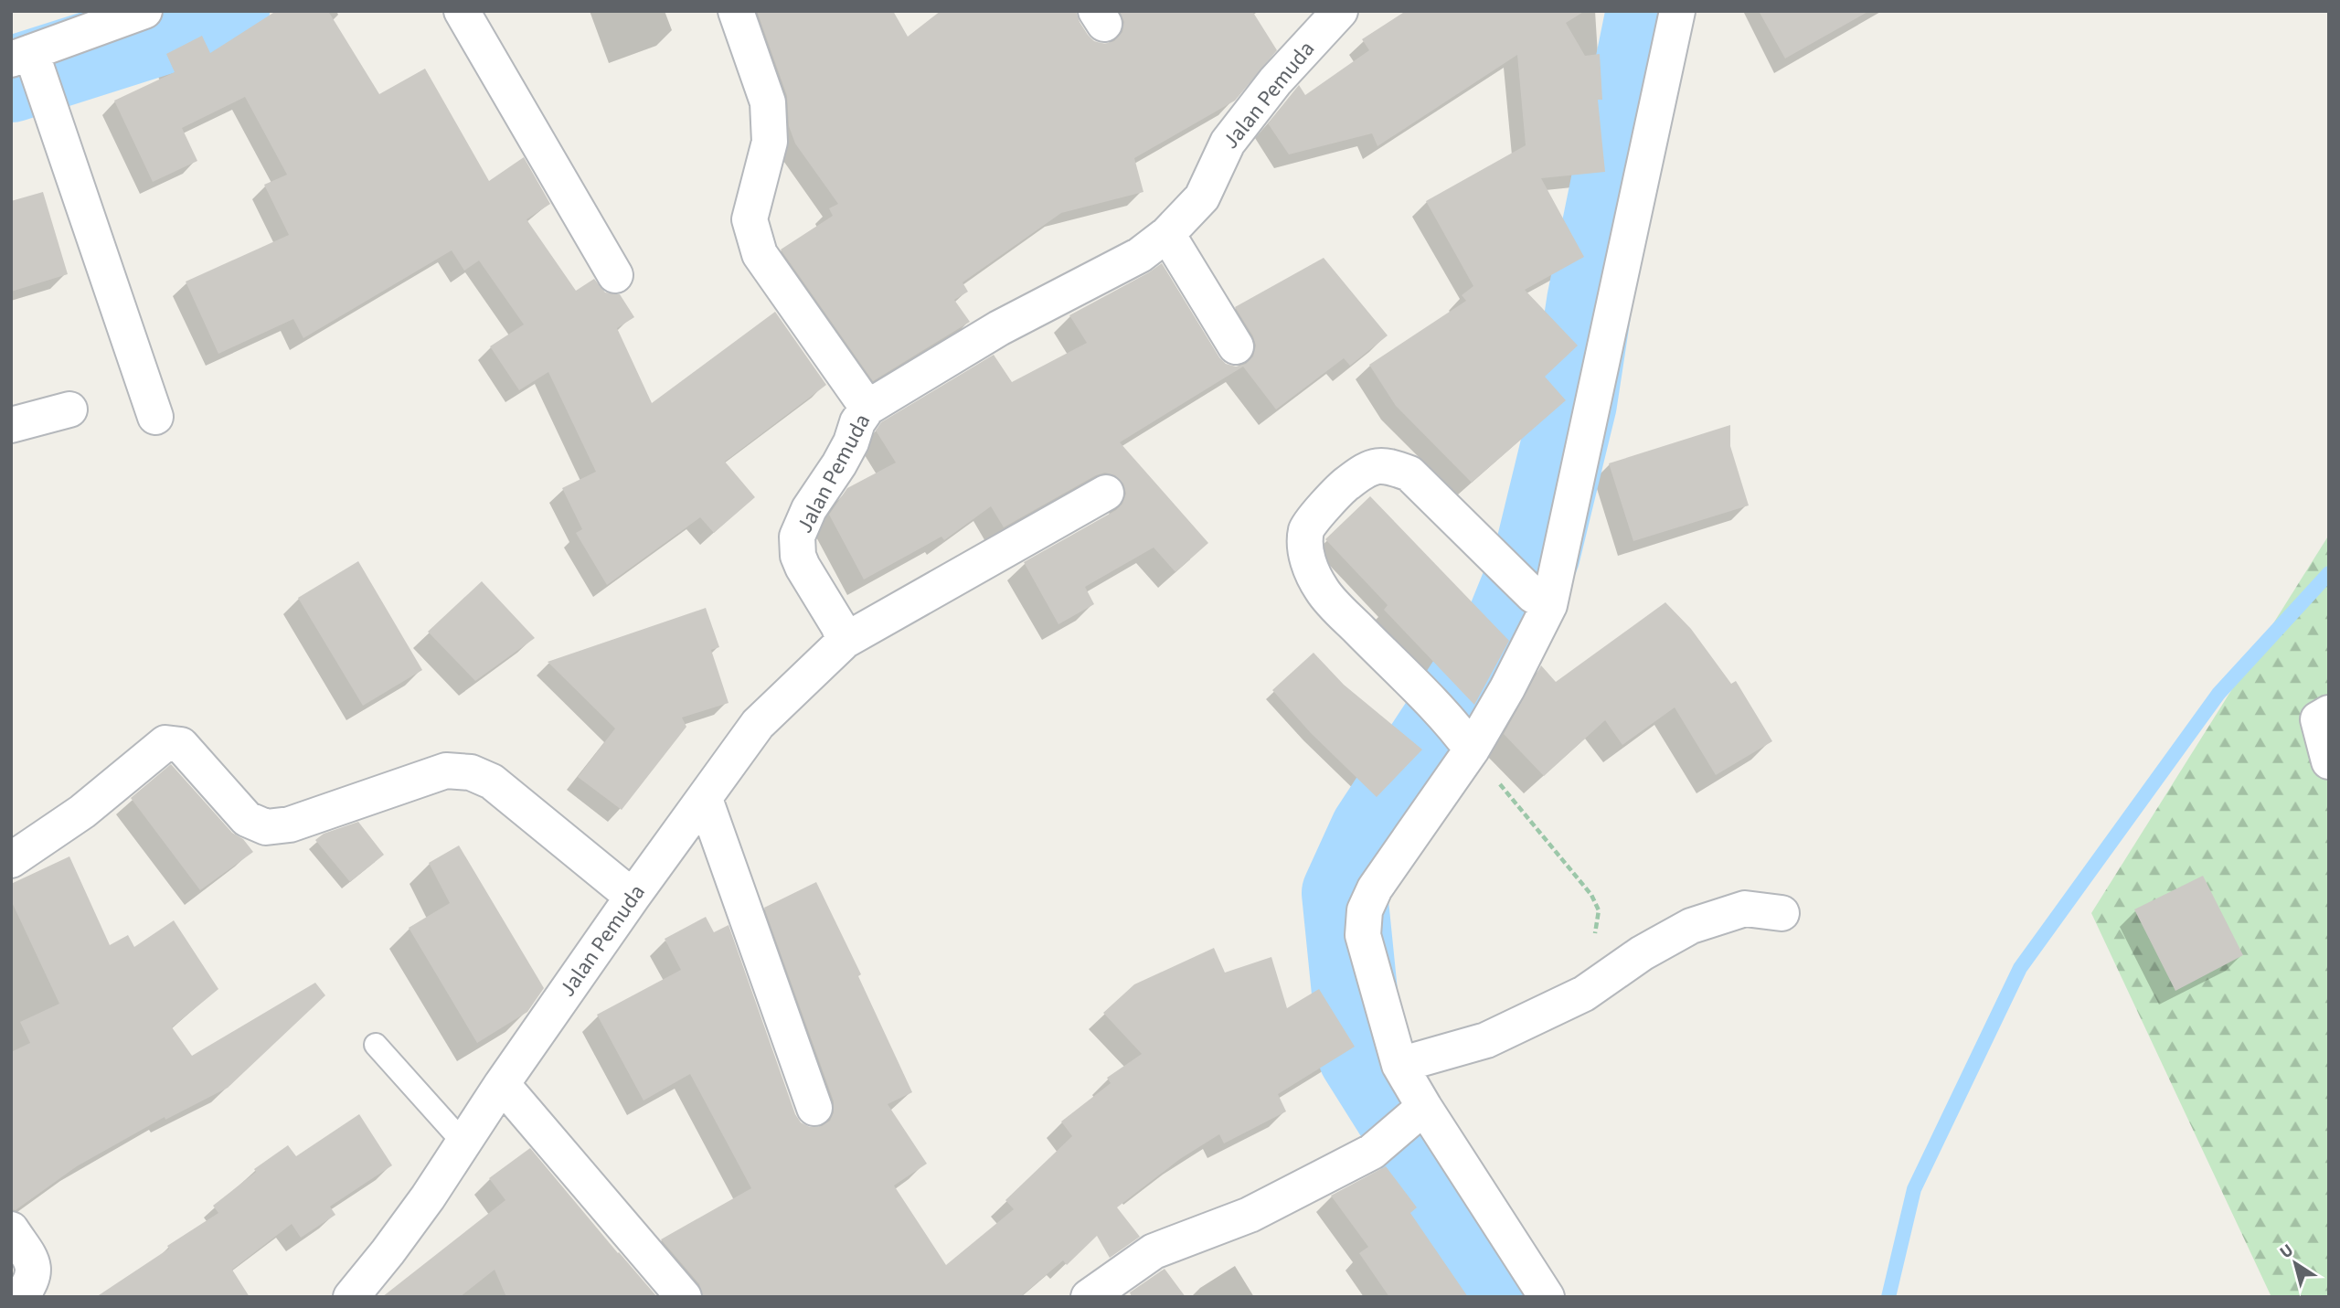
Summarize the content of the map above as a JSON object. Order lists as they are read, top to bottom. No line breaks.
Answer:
{"streets":{"street":["Jalan Pemuda"]},"north":"top left"}
